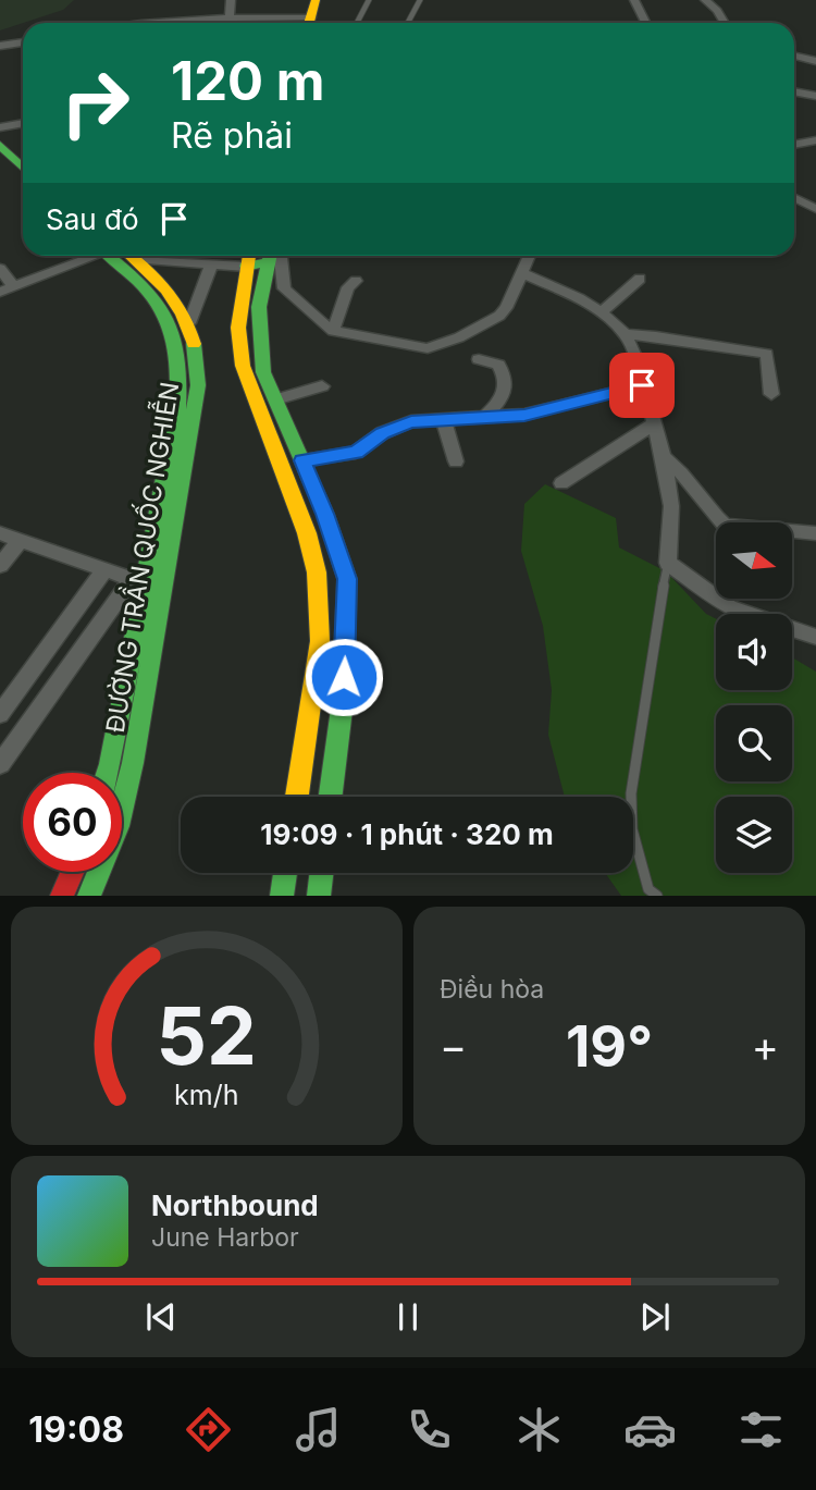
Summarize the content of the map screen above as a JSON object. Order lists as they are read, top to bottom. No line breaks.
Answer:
{"streets":{"main road":["ĐƯỜNG TRẦN QUỐC NGHIỄN"]},"north":"right","page":{"turn":["120 m","Rẽ phải"],"then":"Sau đó","limit":"60","trip":"19:09 · 1 phút · 320 m","tile":"Điều hòa","heat":["−","19°","+"],"song":["Northbound","June Harbor"],"tabs":"19:08","gauge":["52","km/h"]}}
